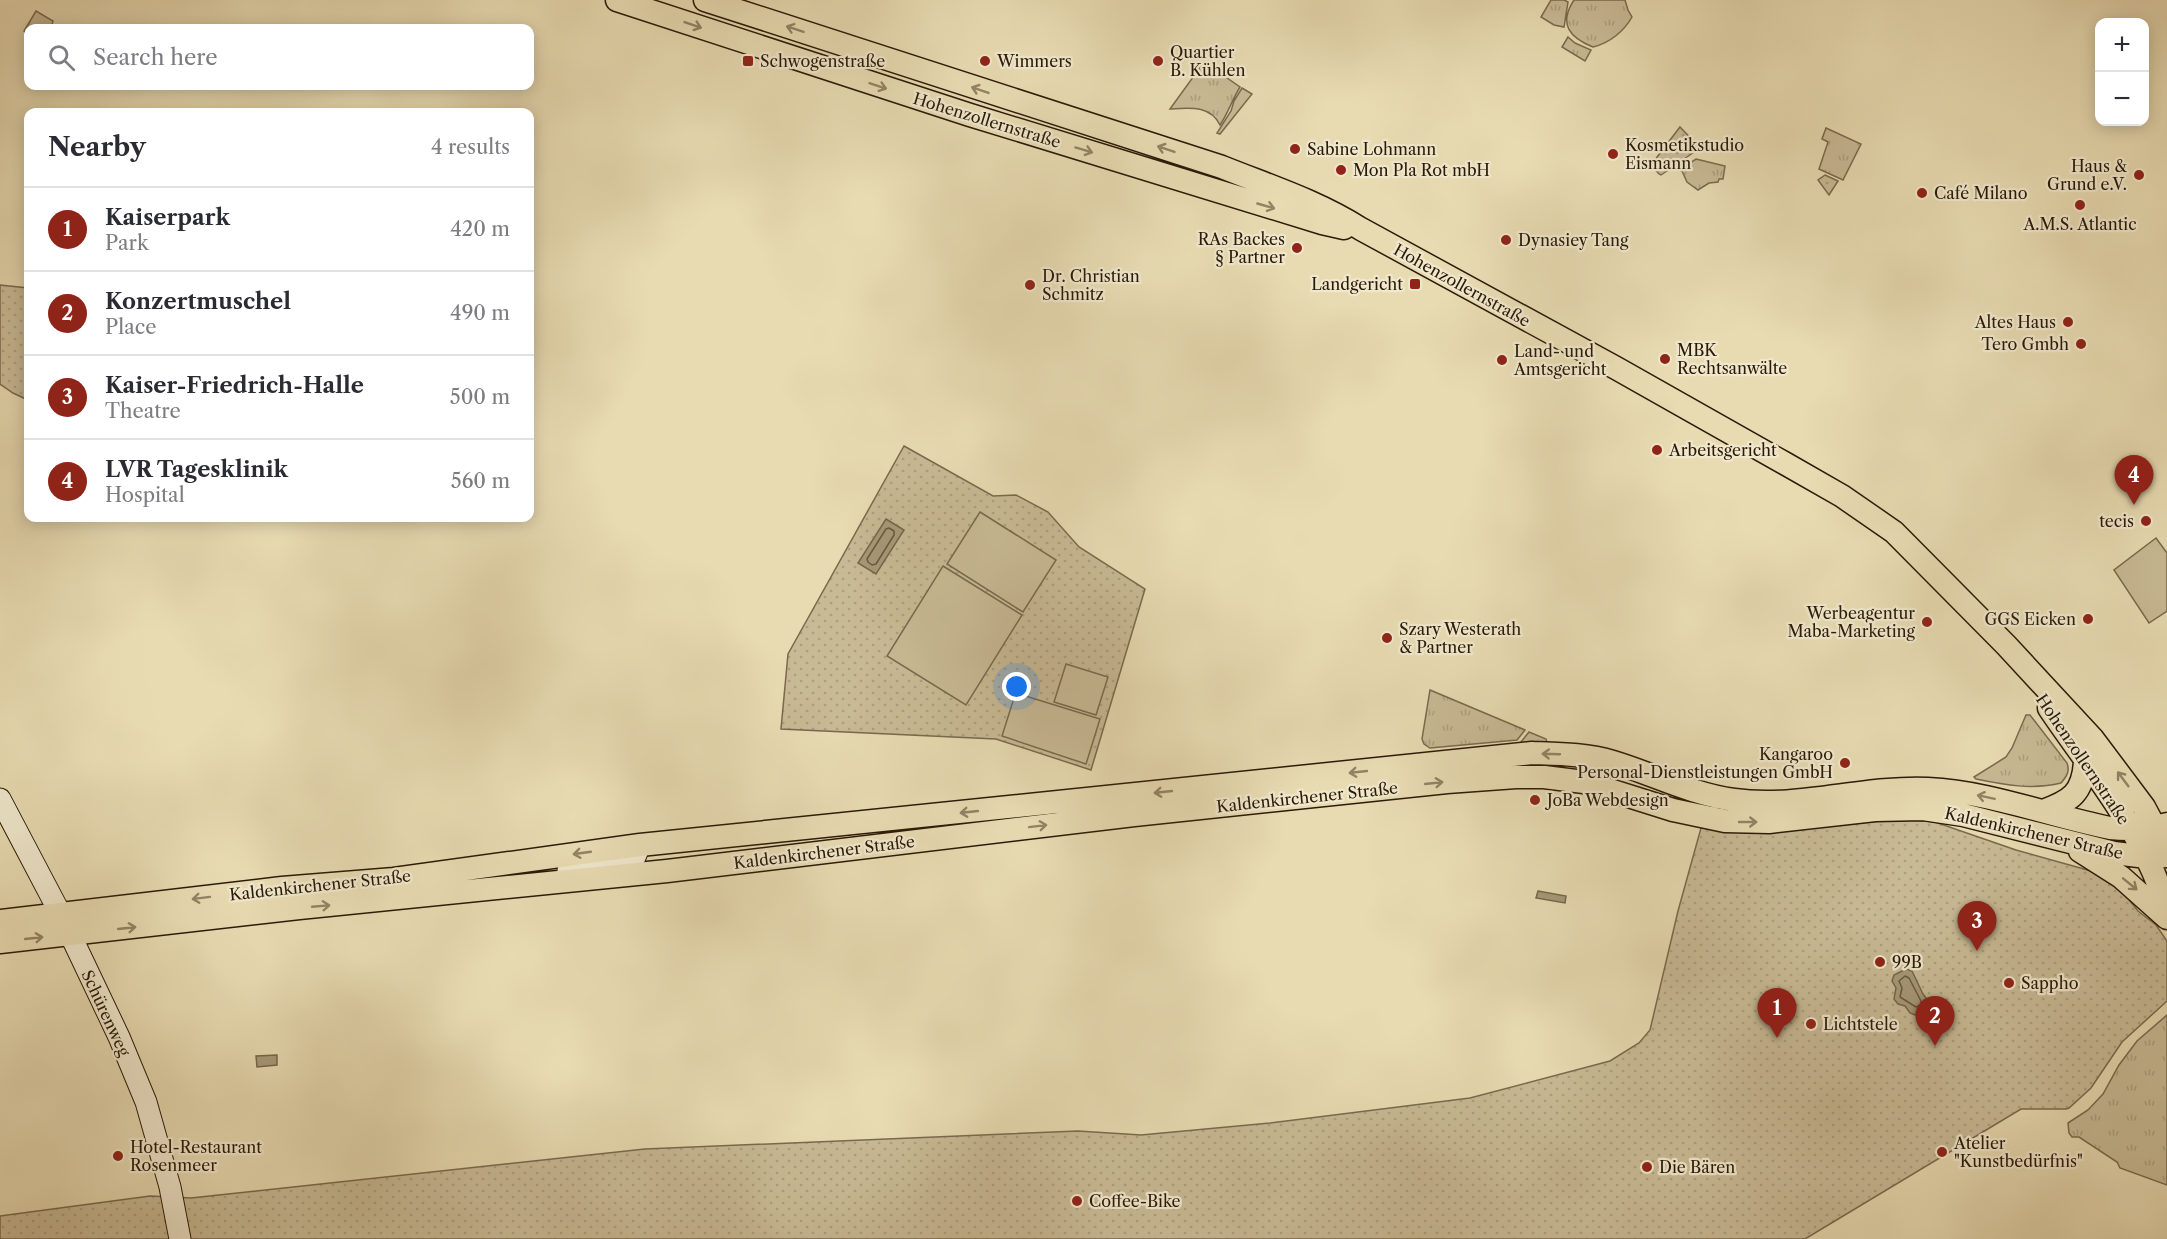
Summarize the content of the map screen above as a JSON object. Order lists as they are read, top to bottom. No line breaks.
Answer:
{"streets":{"main road":["Hohenzollernstraße","Kaldenkirchener Straße","Schürenweg"]},"crossings":[["Hohenzollernstraße","Kaldenkirchener Straße"],["Kaldenkirchener Straße","Schürenweg"]],"places":{"transit":["Schwogenstraße","Landgericht"],"other":["Wimmers","Quartier B. Kühlen","Sabine Lohmann","Kosmetikstudio Eismann","Mon Pla Rot mbH","Haus & Grund e.V.","Café Milano","A.M.S. Atlantic","Dynasiey Tang","RAs Backes § Partner","Dr. Christian Schmitz","Altes Haus","Tero Gmbh","MBK Rechtsanwälte","Land- und Amtsgericht","Arbeitsgericht","tecis","GGS Eicken","Werbeagentur Maba-Marketing","Szary Westerath & Partner","Kangaroo Personal-Dienstleistungen GmbH","JoBa Webdesign","99B","Sappho","Lichtstele","Atelier \"Kunstbedürfnis\"","Hotel-Restaurant Rosenmeer","Die Bären","Coffee-Bike"]},"page":{"map_buttons":["+","−"],"search":"Search here","heading":["Nearby","4 results"],"list":[{"mark":"1","name":"Kaiserpark","note":"Park","value":"420 m"},{"mark":"2","name":"Konzertmuschel","note":"Place","value":"490 m"},{"mark":"3","name":"Kaiser-Friedrich-Halle","note":"Theatre","value":"500 m"},{"mark":"4","name":"LVR Tagesklinik","note":"Hospital","value":"560 m"}],"pins":["4","3","1","2"]}}
